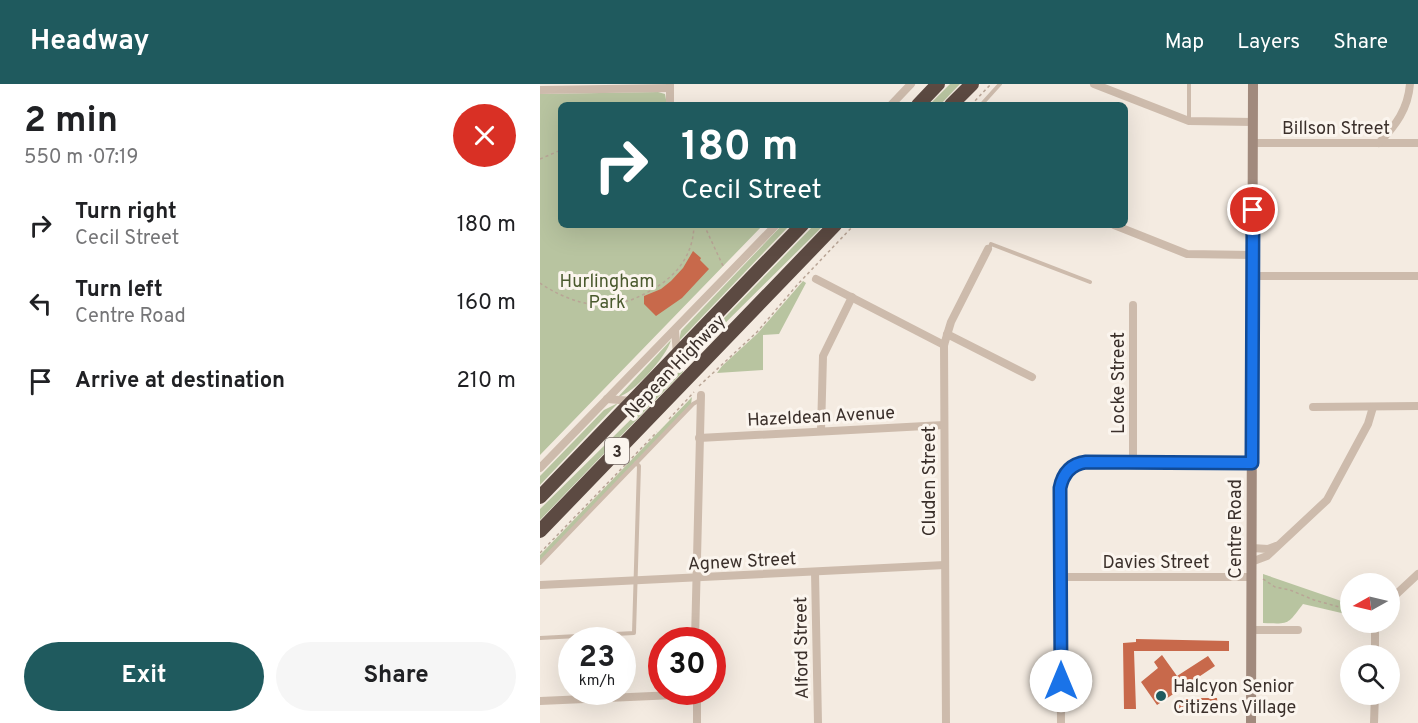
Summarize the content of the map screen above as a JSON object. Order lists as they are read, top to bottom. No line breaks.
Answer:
{"streets":{"highway":["Nepean Highway","3"],"main road":["Centre Road"],"street":["Billson Street","Locke Street","Hazeldean Avenue","Cluden Street","Agnew Street","Davies Street","Alford Street"]},"crossings":[["Billson Street","Centre Road"],["Hazeldean Avenue","Cluden Street"],["Cluden Street","Agnew Street"],["Centre Road","Davies Street"],["Agnew Street","Alford Street"]],"parks":["Hurlingham Park"],"places":["Halcyon Senior Citizens Village"],"north":"left","page":{"header":"Headway","nav":["Map","Layers","Share"],"heading":["2 min","550 m · 07:19"],"turn":["180 m","Cecil Street"],"list":[{"name":"Turn right","note":"Cecil Street","value":"180 m"},{"name":"Turn left","note":"Centre Road","value":"160 m"},{"name":"Arrive at destination","value":"210 m"}],"speed":"23 km/h","limit":"30","buttons":["Exit","Share"]}}
